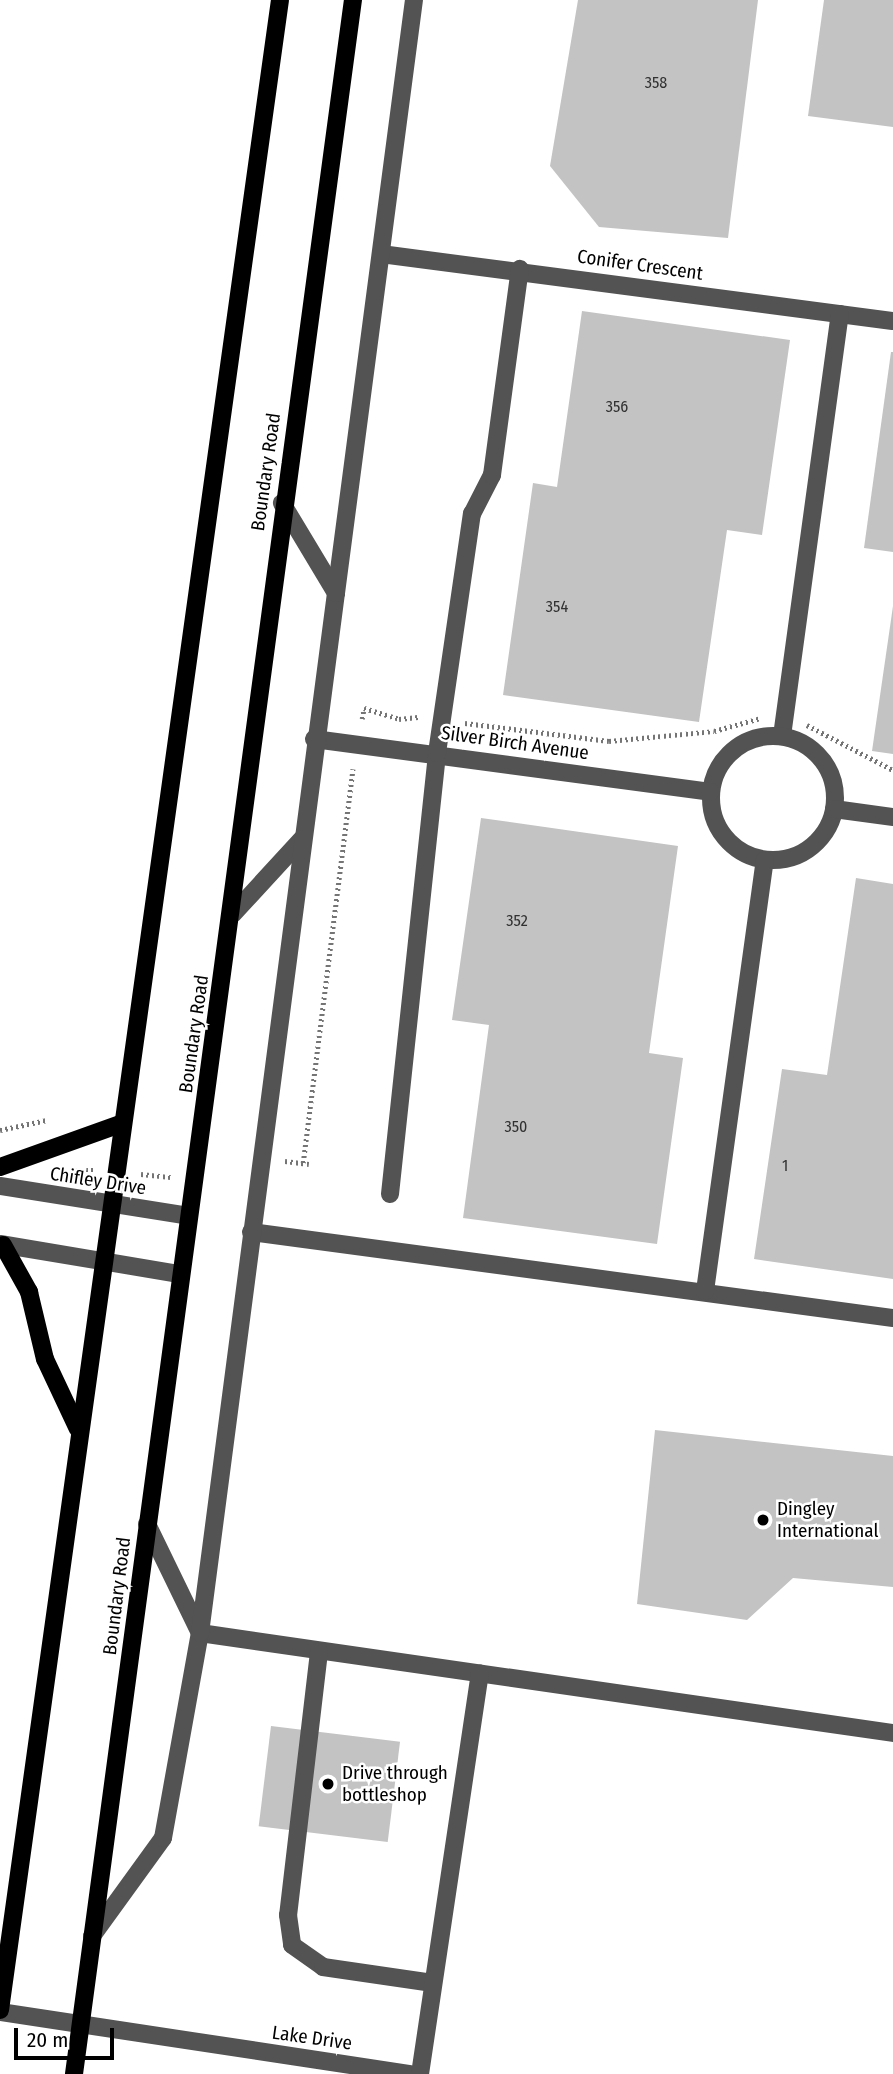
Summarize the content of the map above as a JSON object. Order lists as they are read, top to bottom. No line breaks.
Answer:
{"streets":{"main road":["Boundary Road"],"street":["Conifer Crescent","Silver Birch Avenue","Chifley Drive","Lake Drive"]},"crossings":[["Boundary Road","Chifley Drive"],["Boundary Road","Lake Drive"]],"places":["Dingley International","Drive through bottleshop"],"house_numbers":["358","356","354","352","350","1"],"scale_bar":"20 m"}
